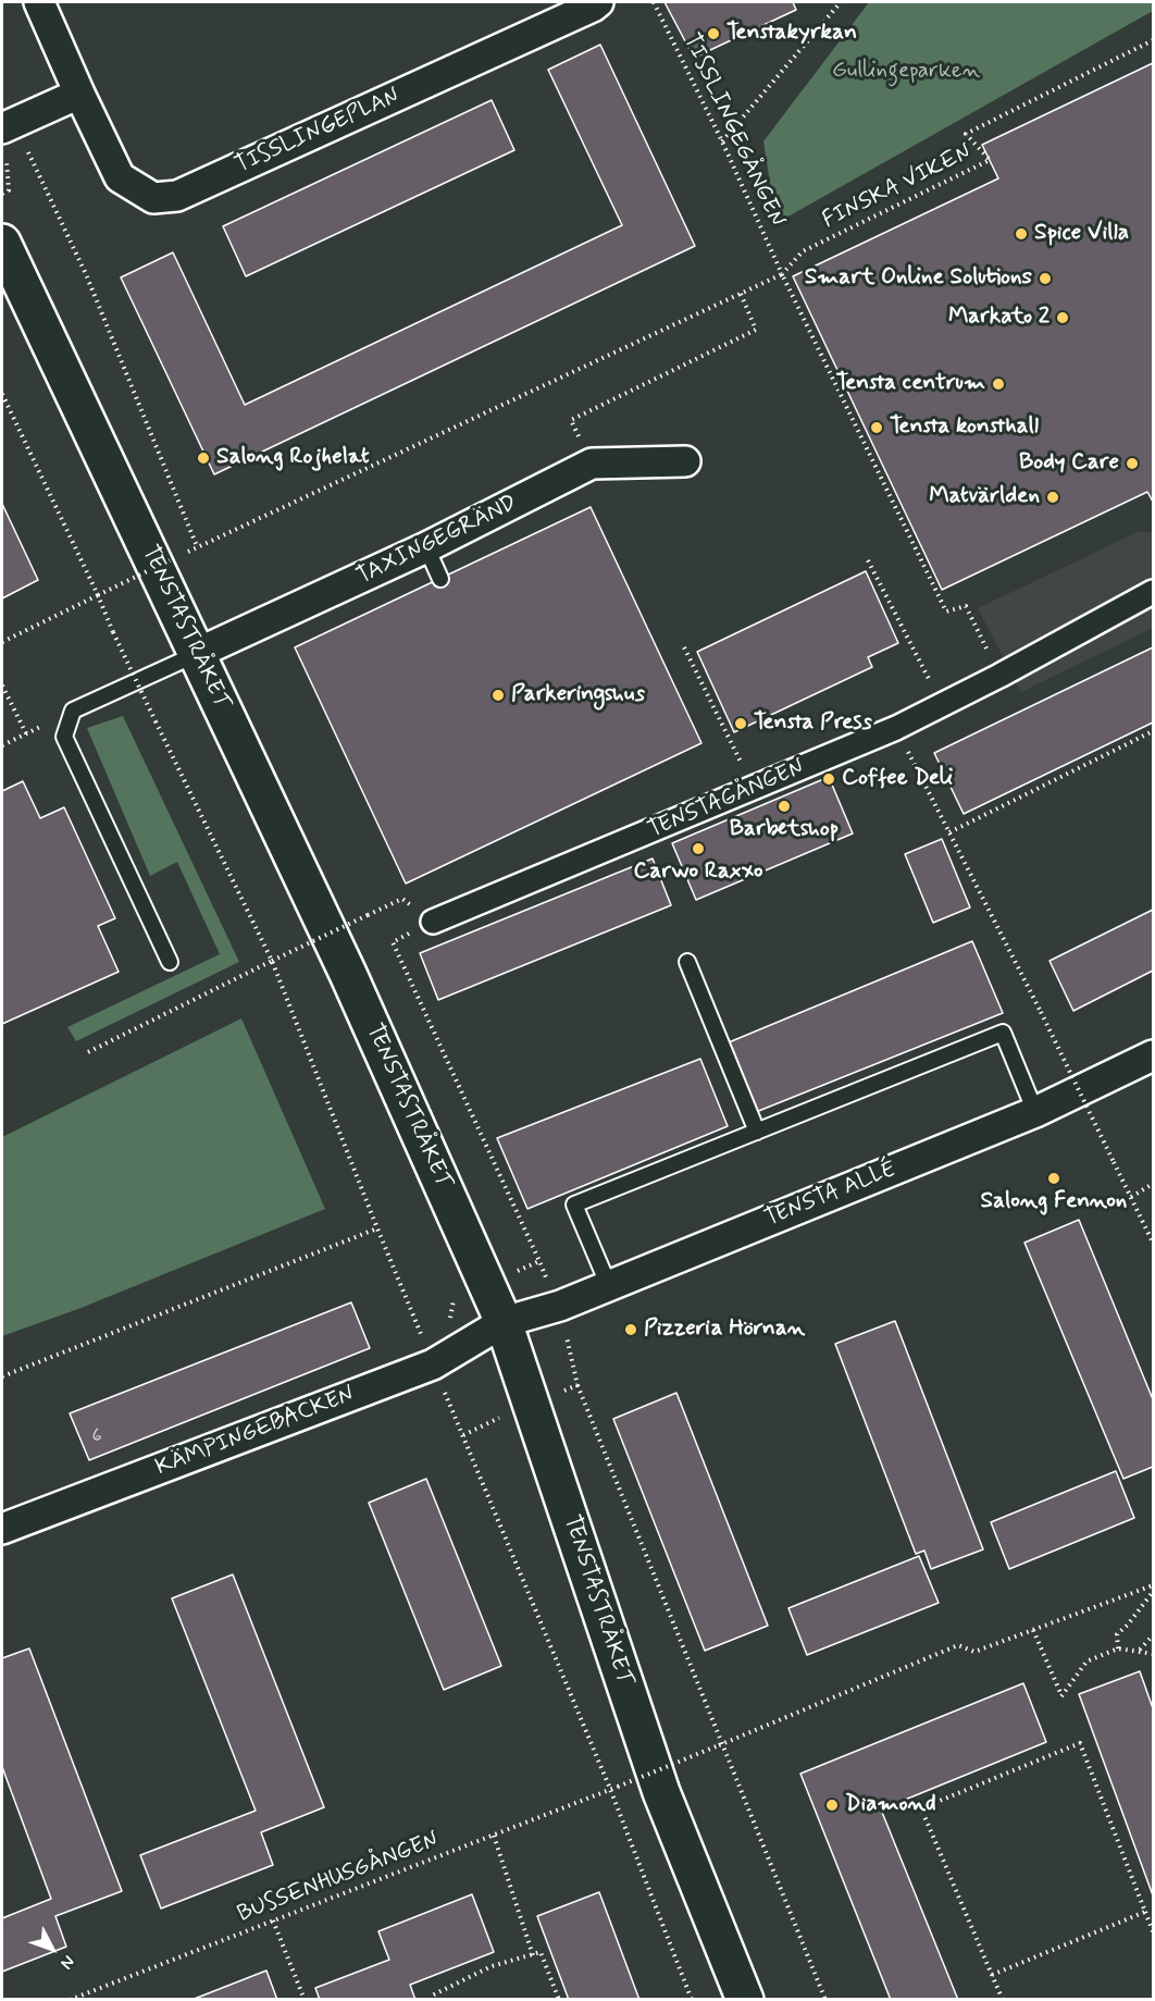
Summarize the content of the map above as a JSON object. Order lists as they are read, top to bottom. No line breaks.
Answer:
{"streets":{"street":["TISSLINGEPLAN","TAXINGEGRÄND","TENSTASTRÅKET","TENSTAGÅNGEN","TENSTA ALLÉ","KÄMPINGEBACKEN"],"path":["TISSLINGEGÅNGEN","FINSKA VIKEN","BUSSENHUSGÅNGEN"]},"crossings":[["TISSLINGEGÅNGEN","FINSKA VIKEN"],["TAXINGEGRÄND","TENSTASTRÅKET"],["TENSTASTRÅKET","TENSTA ALLÉ"],["TENSTASTRÅKET","KÄMPINGEBACKEN"],["TENSTA ALLÉ","KÄMPINGEBACKEN"]],"parks":["Gullingeparken"],"places":["Tenstakyrkan","Spice Villa","Smart Online Solutions","Markato 2","Tensta centrum","Tensta konsthall","Salong Rojhelat","Body Care","Matvärlden","Parkeringshus","Tensta Press","Coffee Deli","Barbetshop","Carwo Raxxo","Salong Fennon","Pizzeria Hörnan","Diamond"],"house_numbers":["6"],"north":"bottom right"}
